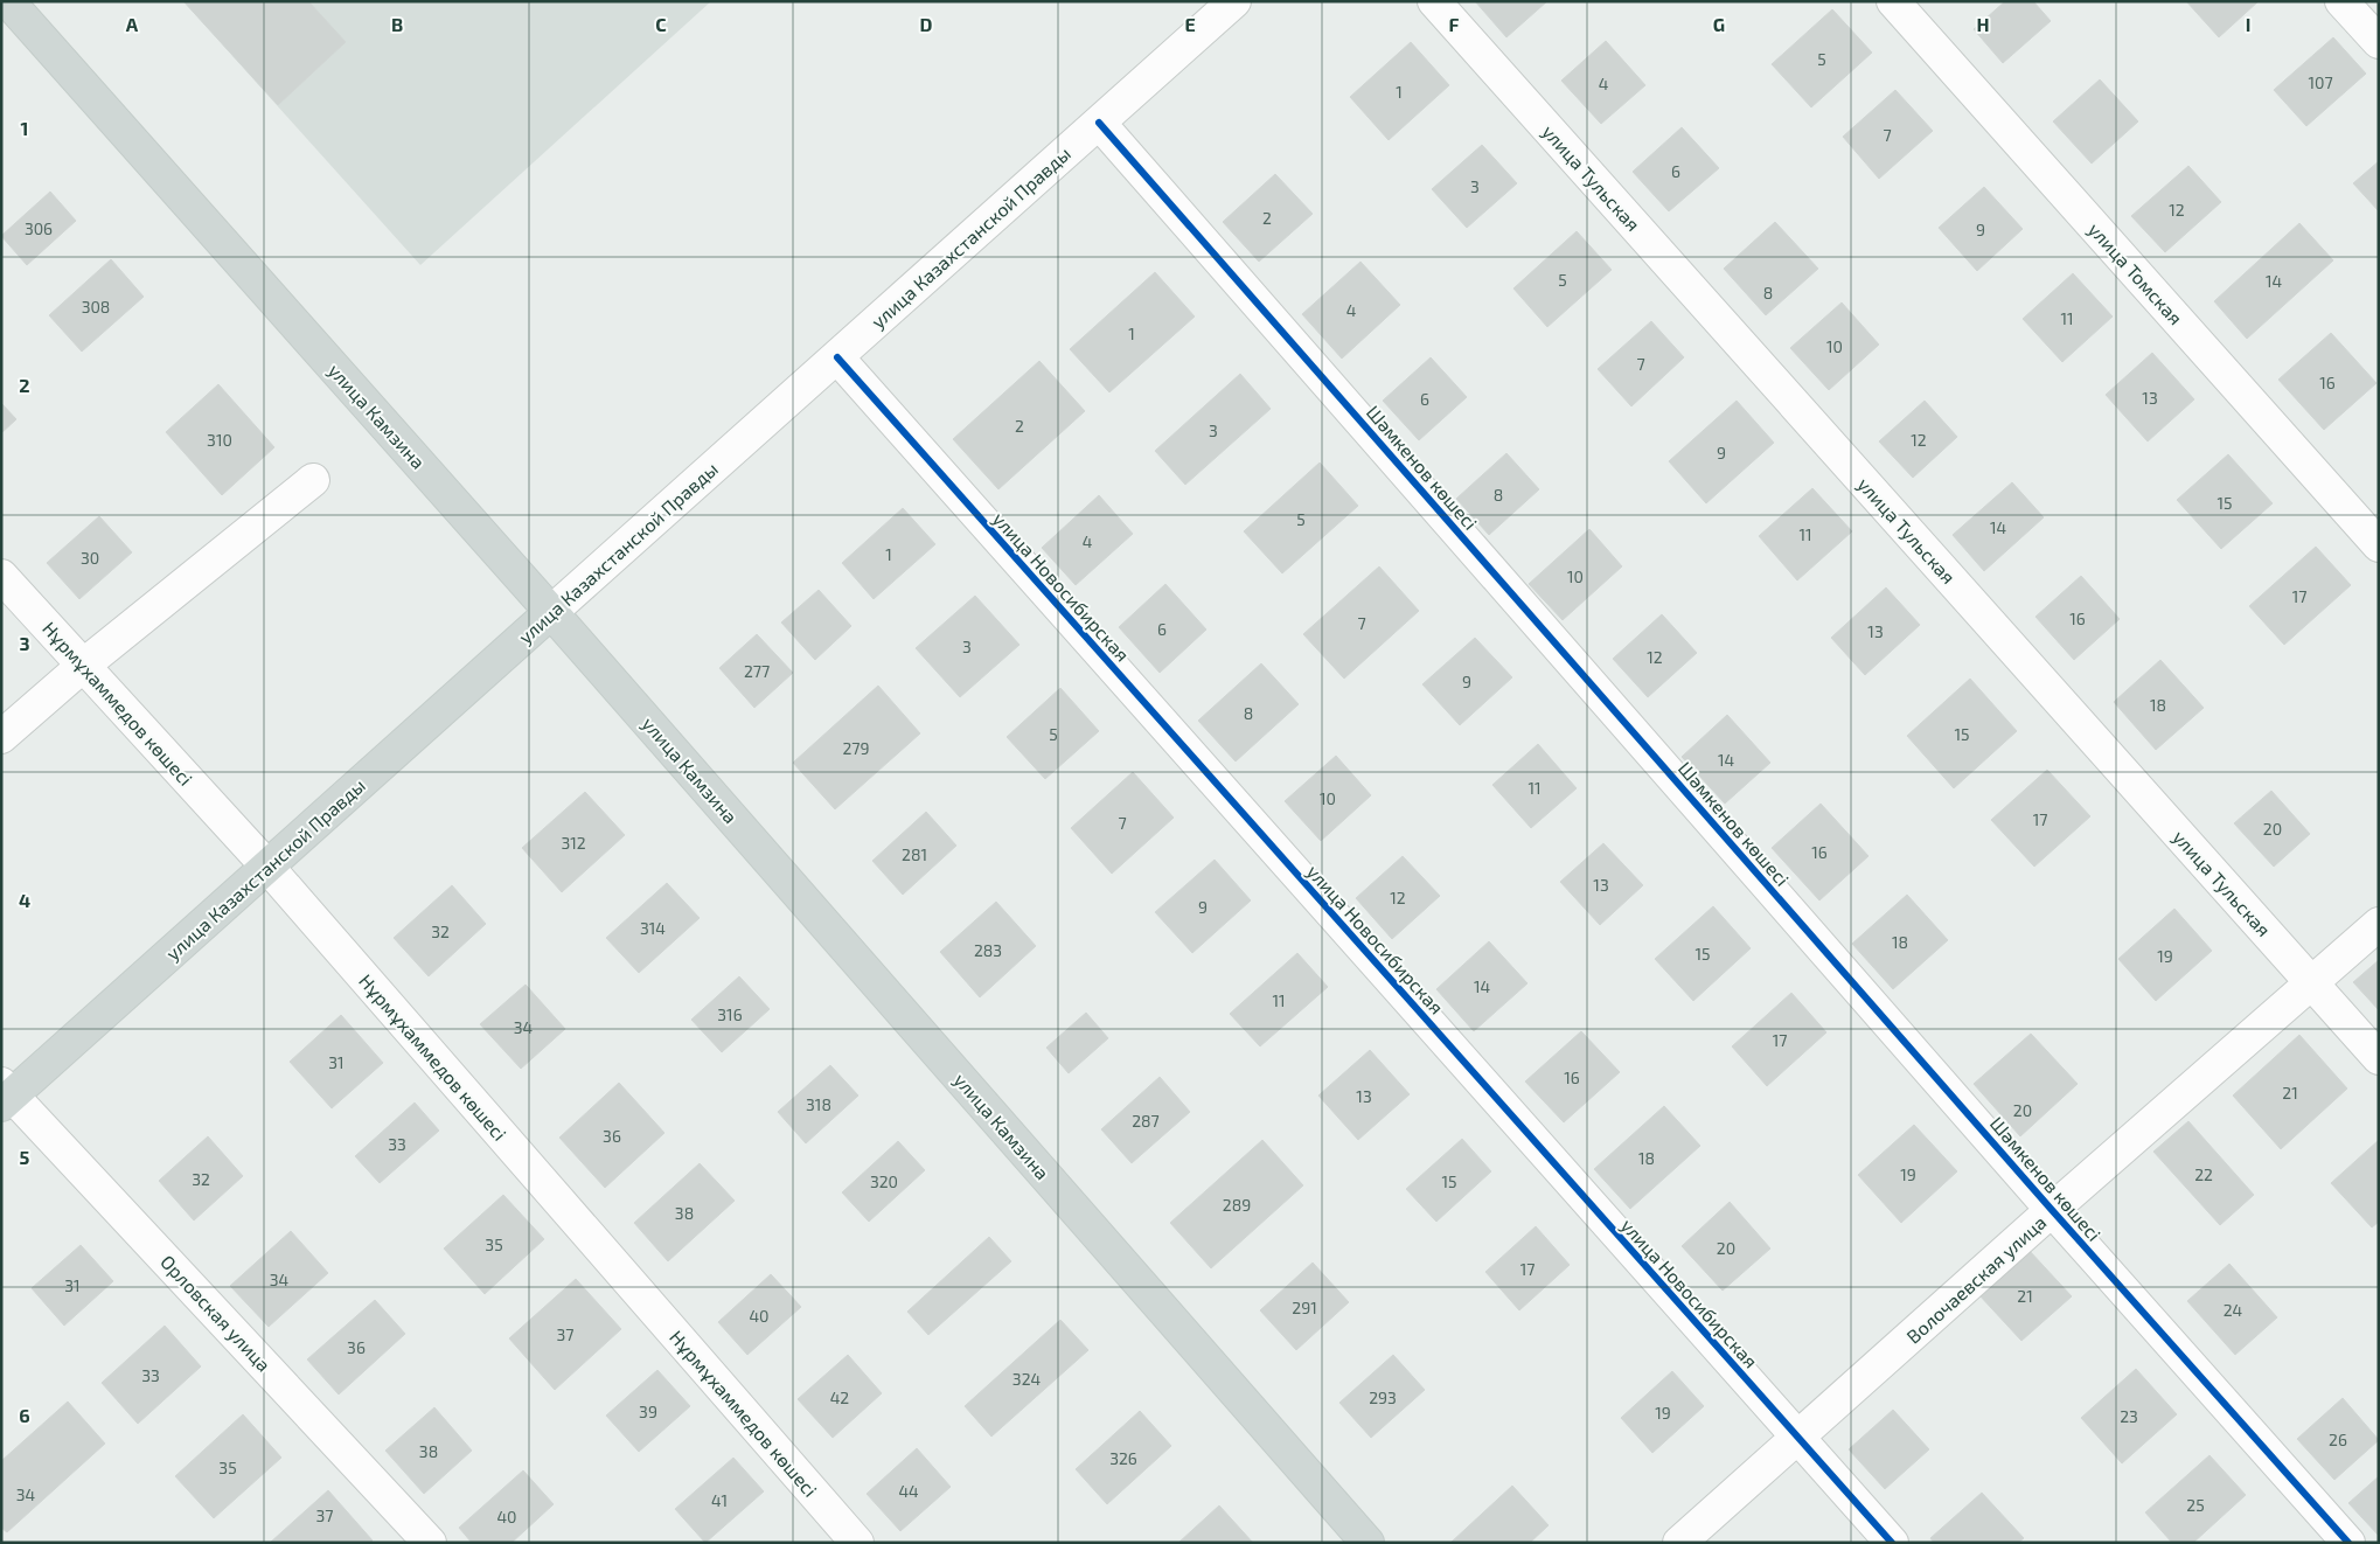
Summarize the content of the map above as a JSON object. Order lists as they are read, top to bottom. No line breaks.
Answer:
{"streets":{"main road":["улица Казахстанской Правды","улица Камзина"],"street":["улица Тульская","улица Томская","Шәмкенов көшесі","улица Новосибирская","Нұрмұхаммедов көшесі","Волочаевская улица","Орловская улица"]},"crossings":[["улица Тульская","Волочаевская улица"],["улица Казахстанской Правды","улица Камзина"],["улица Казахстанской Правды","Шәмкенов көшесі"],["улица Казахстанской Правды","улица Новосибирская"],["улица Казахстанской Правды","Нұрмұхаммедов көшесі"],["улица Казахстанской Правды","Орловская улица"],["Шәмкенов көшесі","Волочаевская улица"],["улица Новосибирская","Волочаевская улица"]],"house_numbers":["5","107","4","1","7","6","3","12","2","306","9","5","14","8","308","4","11","1","10","7","16","13","6","2","3","310","12","9","8","15","5","14","11","4","1","30","10","17","16","7","6","13","3","12","277","9","18","8","5","15","279","14","11","10","17","7","20","312","16","281","13","12","9","314","32","18","283","15","19","14","11","316","34","17","31","16","21","13","318","20","287","36","33","18","19","22","32","320","15","289","38","35","20","17","34","31","21","291","24","40","37","36","33","324","42","293","39","19","23","26","38","326","35","44","34","41","25","37","40"],"grid":{"columns":["A","B","C","D","E","F","G","H","I"],"rows":["1","2","3","4","5","6"]}}
